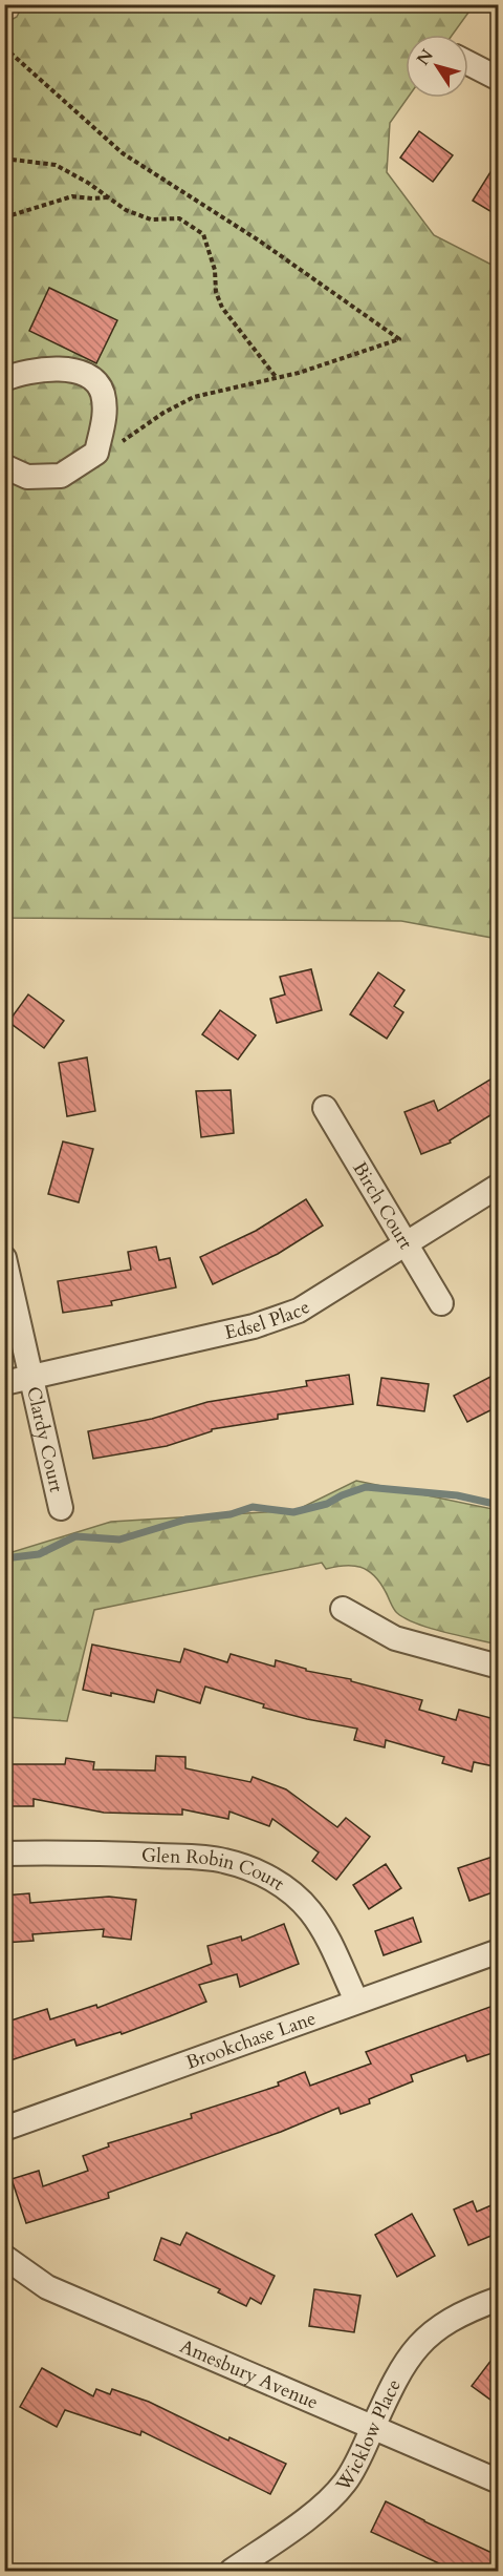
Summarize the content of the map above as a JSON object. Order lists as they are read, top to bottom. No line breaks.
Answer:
{"streets":{"street":["Birch Court","Edsel Place","Clardy Court","Glen Robin Court","Brookchase Lane","Amesbury Avenue","Wicklow Place"]},"crossings":[["Birch Court","Edsel Place"],["Edsel Place","Clardy Court"],["Glen Robin Court","Brookchase Lane"],["Amesbury Avenue","Wicklow Place"]],"north":"top left"}
